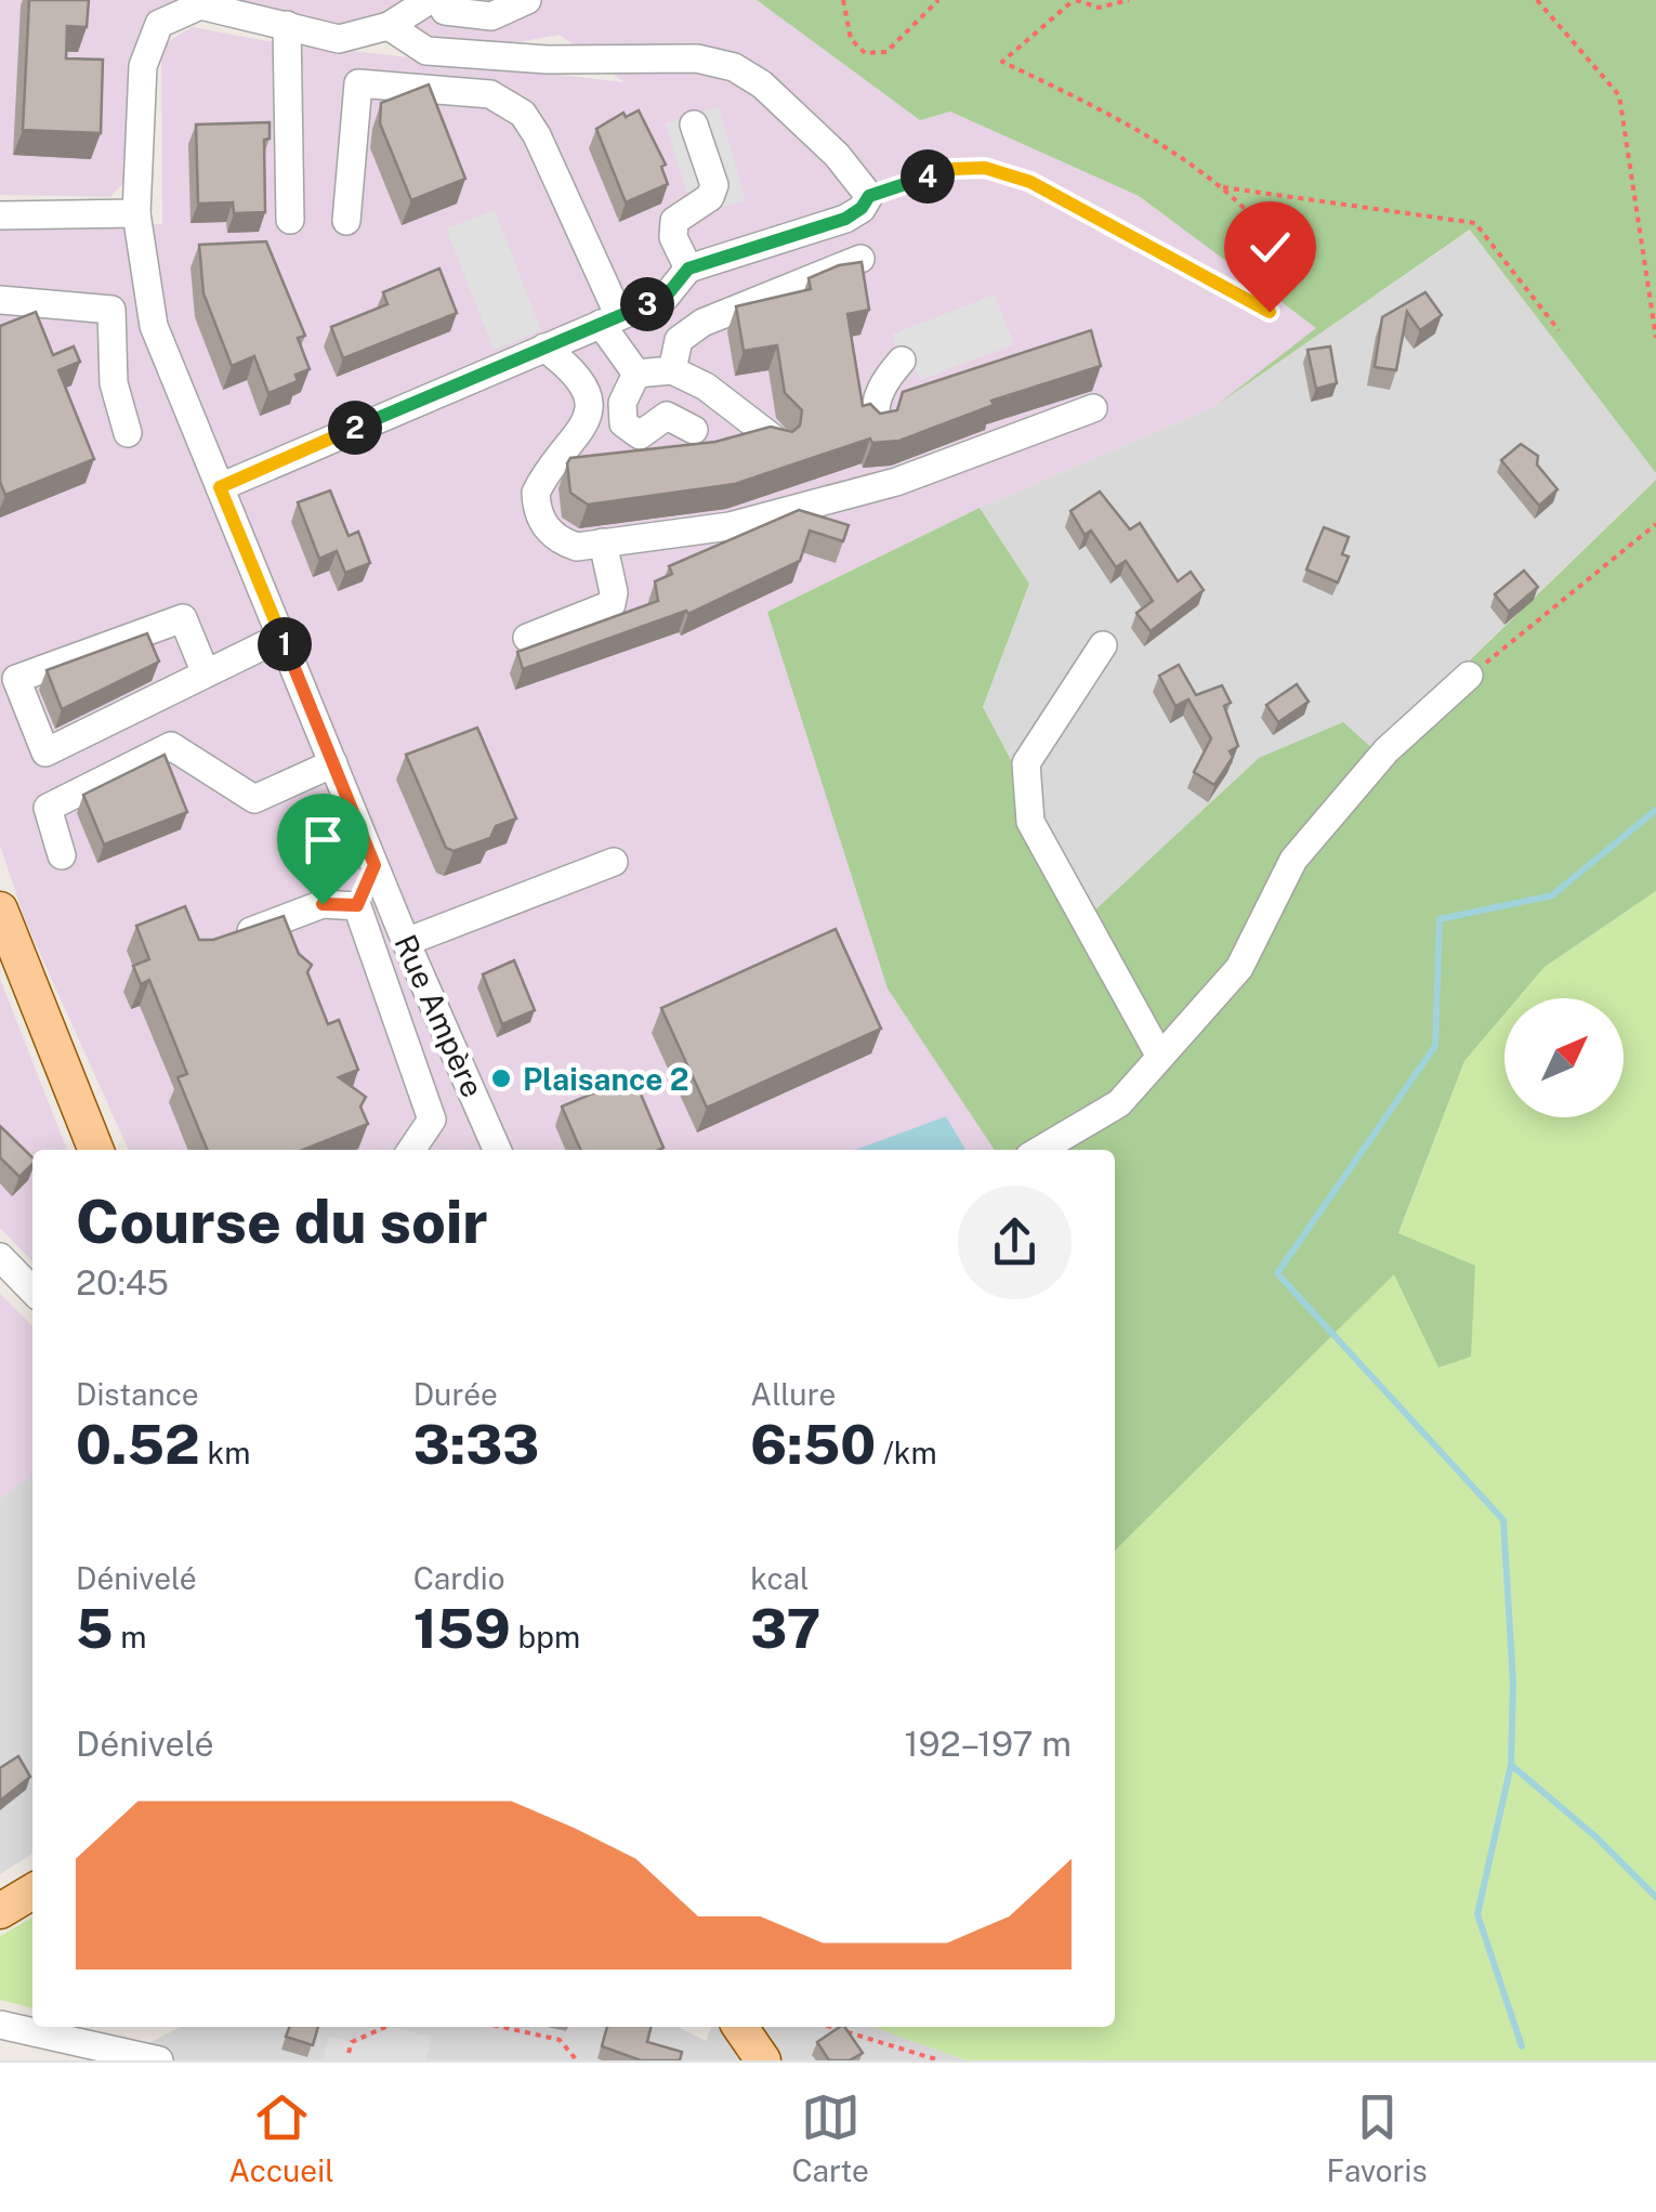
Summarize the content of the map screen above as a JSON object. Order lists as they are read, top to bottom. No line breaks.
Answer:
{"streets":{"street":["Rue Ampère"]},"places":["Plaisance 2"],"north":"top right","page":{"pins":["4","3","2","1"],"heading":["Course du soir","20:45"],"stats":[["Distance","0.52 km"],["Durée","3:33"],["Allure","6:50 /km"],["Dénivelé","5 m"],["Cardio","159 bpm"],["kcal","37"]],"chart":["Dénivelé","192–197 m"],"tabs":["Accueil","Carte","Favoris"]}}
